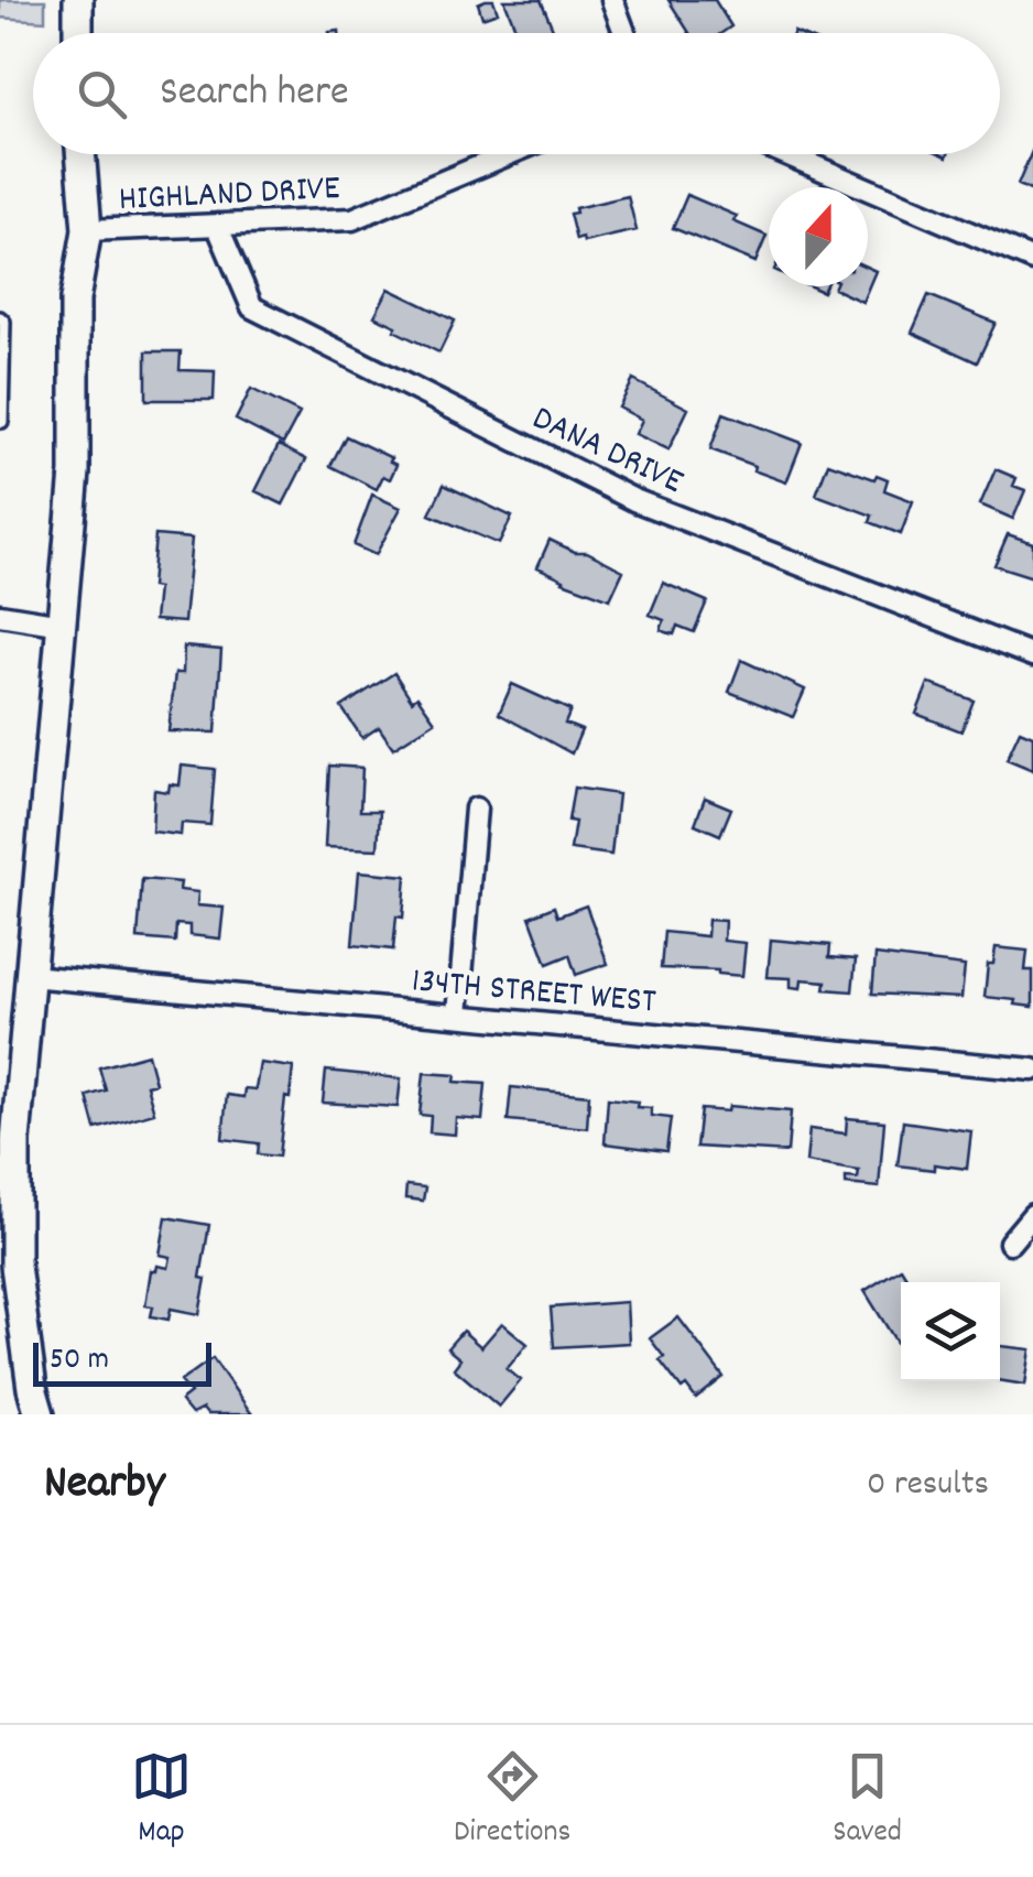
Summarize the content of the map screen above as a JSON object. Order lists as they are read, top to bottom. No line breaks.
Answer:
{"streets":{"street":["HIGHLAND DRIVE","DANA DRIVE","134TH STREET WEST"]},"crossings":[["HIGHLAND DRIVE","DANA DRIVE"]],"scale_bar":"50 m","north":"top","page":{"search":"Search here","scale":"50 m","heading":["Nearby","0 results"],"nav":["Map","Directions","Saved"]}}
